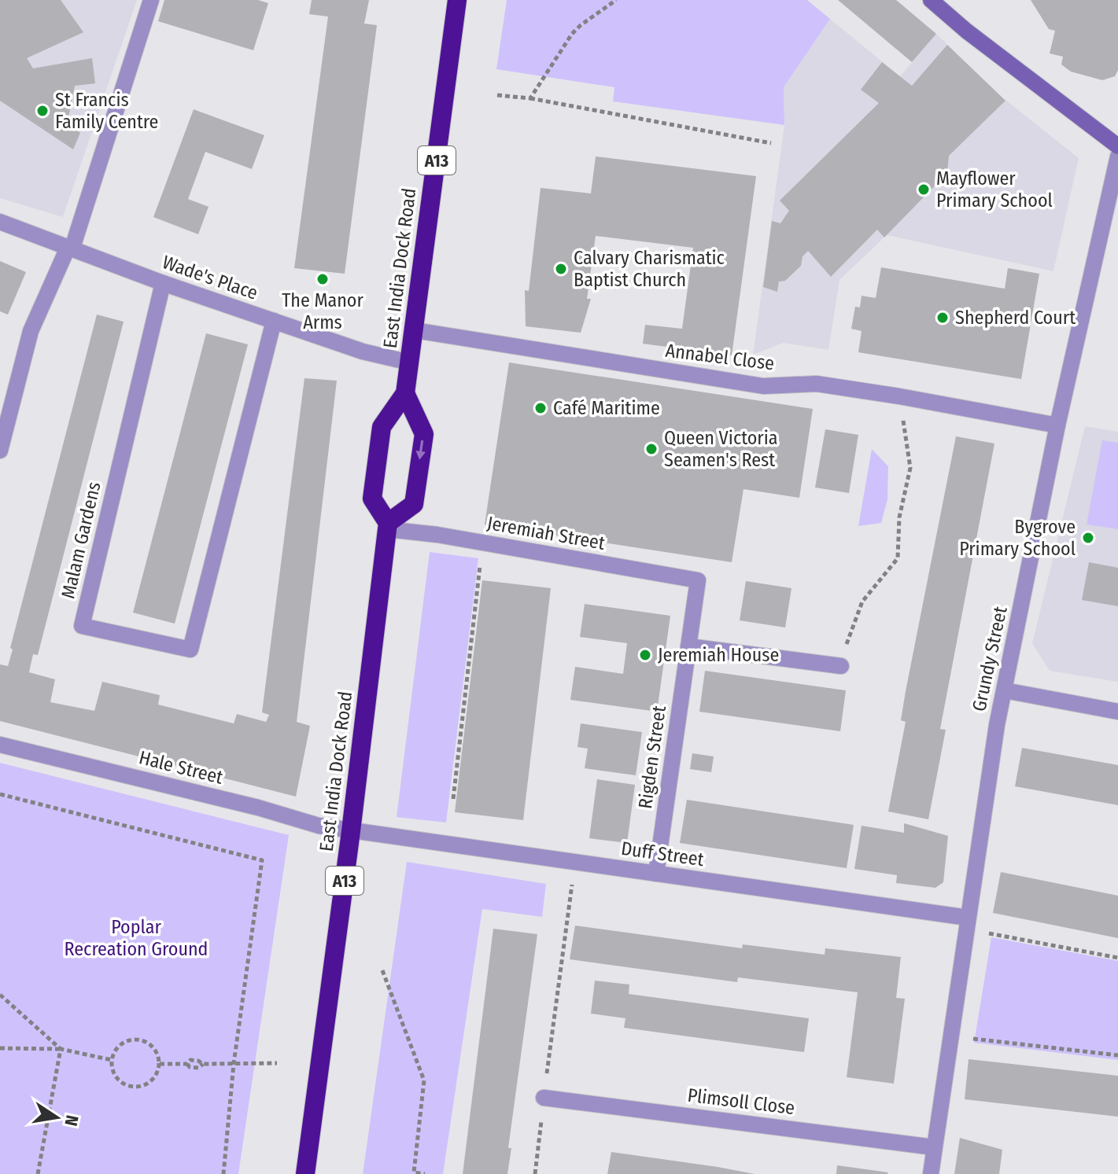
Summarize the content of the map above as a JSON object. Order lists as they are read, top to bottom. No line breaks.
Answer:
{"streets":{"highway":["A13","East India Dock Road"],"street":["Wade's Place","Annabel Close","Jeremiah Street","Malam Gardens","Grundy Street","Rigden Street","Hale Street","Duff Street","Plimsoll Close"]},"crossings":[["East India Dock Road","Wade's Place"],["East India Dock Road","Annabel Close"],["East India Dock Road","Jeremiah Street"],["East India Dock Road","Hale Street"],["East India Dock Road","Duff Street"],["Wade's Place","Malam Gardens"],["Annabel Close","Grundy Street"],["Jeremiah Street","Rigden Street"],["Grundy Street","Duff Street"],["Grundy Street","Plimsoll Close"],["Rigden Street","Duff Street"],["Hale Street","Duff Street"]],"parks":["Poplar Recreation Ground"],"places":["St Francis Family Centre","Mayflower Primary School","Calvary Charismatic Baptist Church","The Manor Arms","Shepherd Court","Café Maritime","Queen Victoria Seamen's Rest","Bygrove Primary School","Jeremiah House"],"north":"right"}
